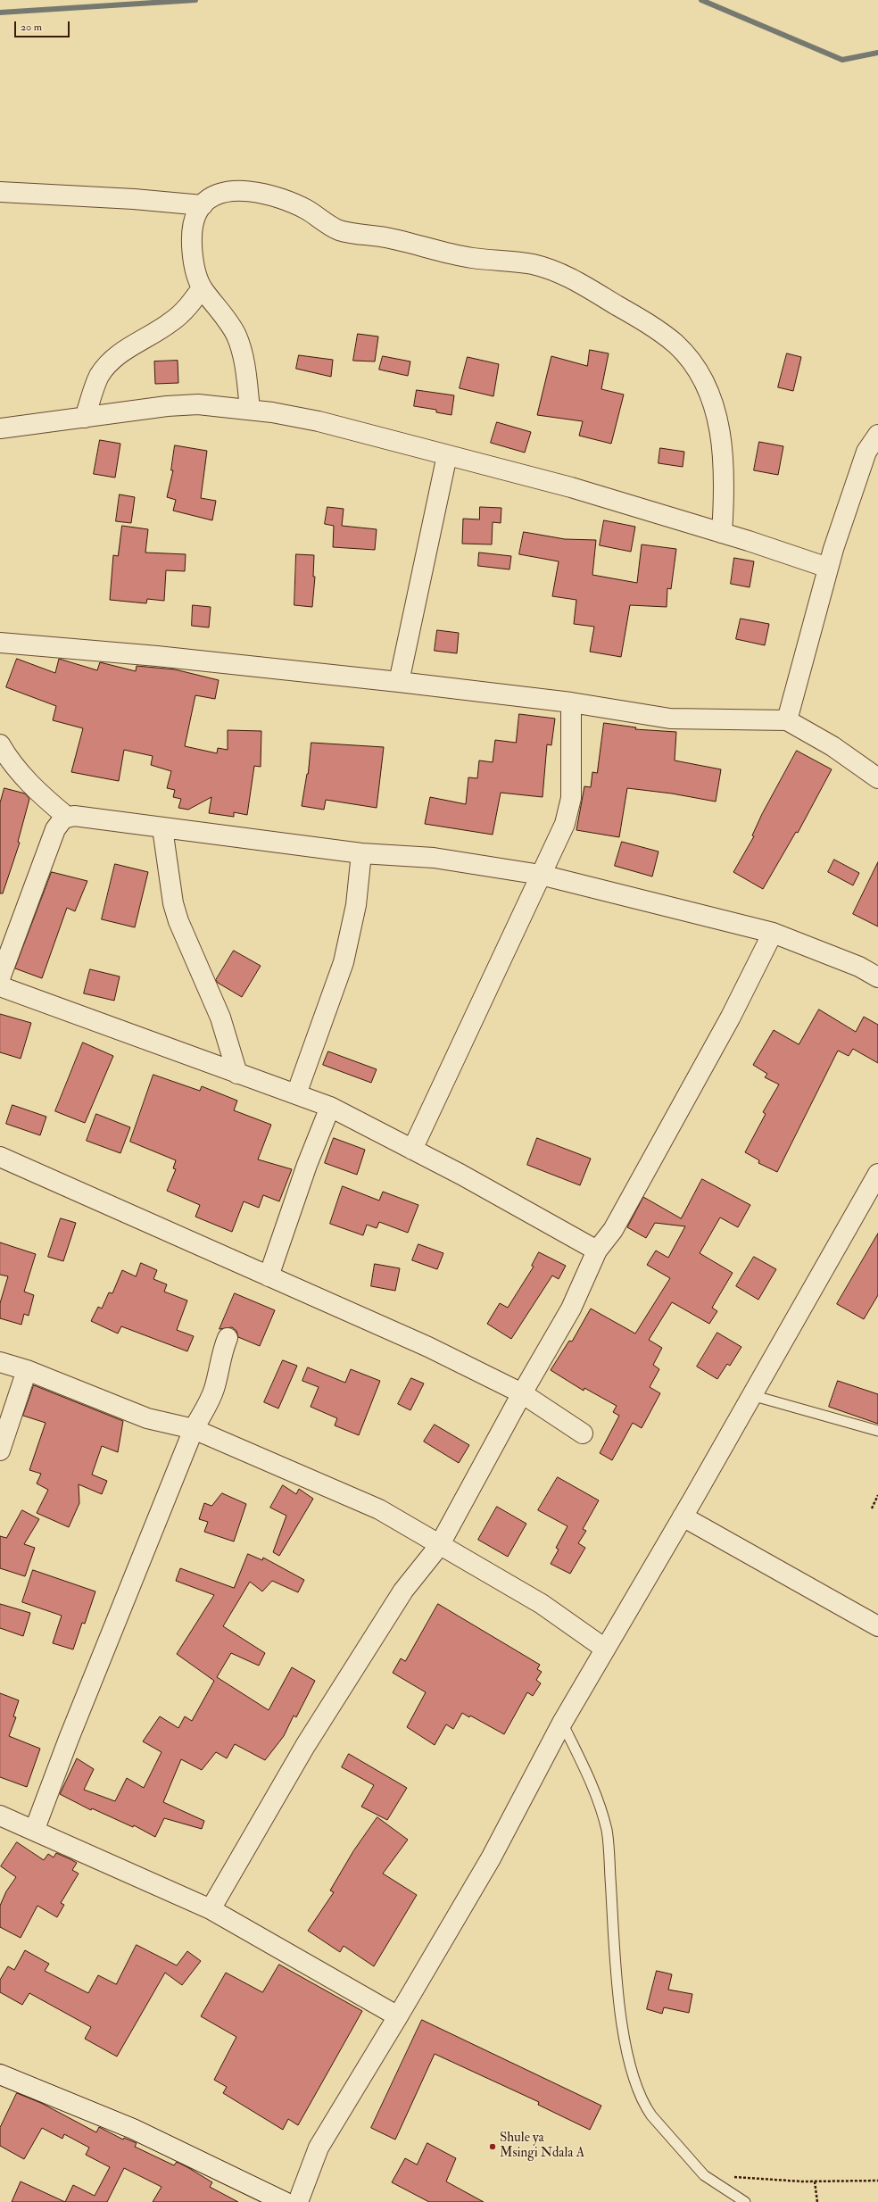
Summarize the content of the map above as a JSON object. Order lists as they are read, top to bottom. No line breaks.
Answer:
{"places":["Shule ya Msingi Ndala A"],"scale_bar":"20 m"}
